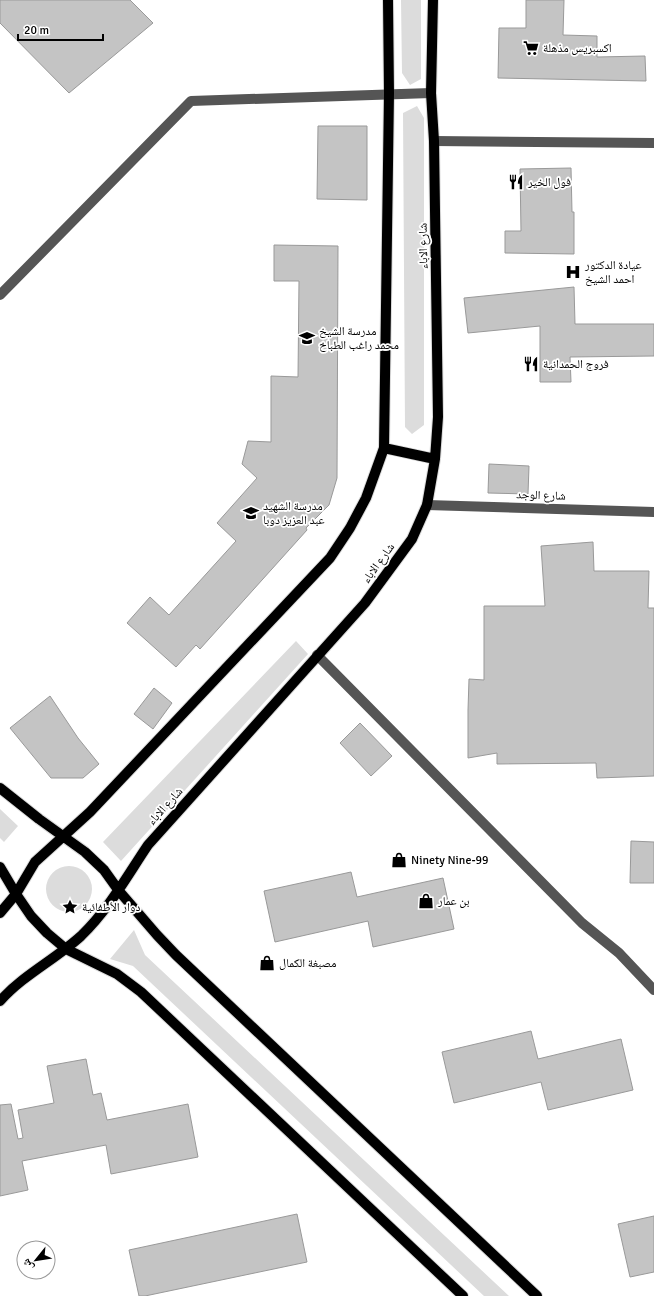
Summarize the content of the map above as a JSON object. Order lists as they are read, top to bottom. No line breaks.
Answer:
{"streets":{"main road":["شارع الاباء"],"street":["شارع الوجد"]},"crossings":[["شارع الاباء","شارع الوجد"]],"places":{"supermarket":["اكسبريس مذهلة"],"restaurant":["فول الخير","فروج الحمدانية"],"hospital":["عيادة الدكتور احمد الشيخ"],"school or university":["مدرسة الشيخ محمد راغب الطباخ","مدرسة الشهيد عبد العزيز دوبا"],"shop":["Ninety Nine-99","بن عمار","مصبغة الكمال"],"place":["دوار الأطفائية"]},"scale_bar":"20 m","north":"bottom left"}
